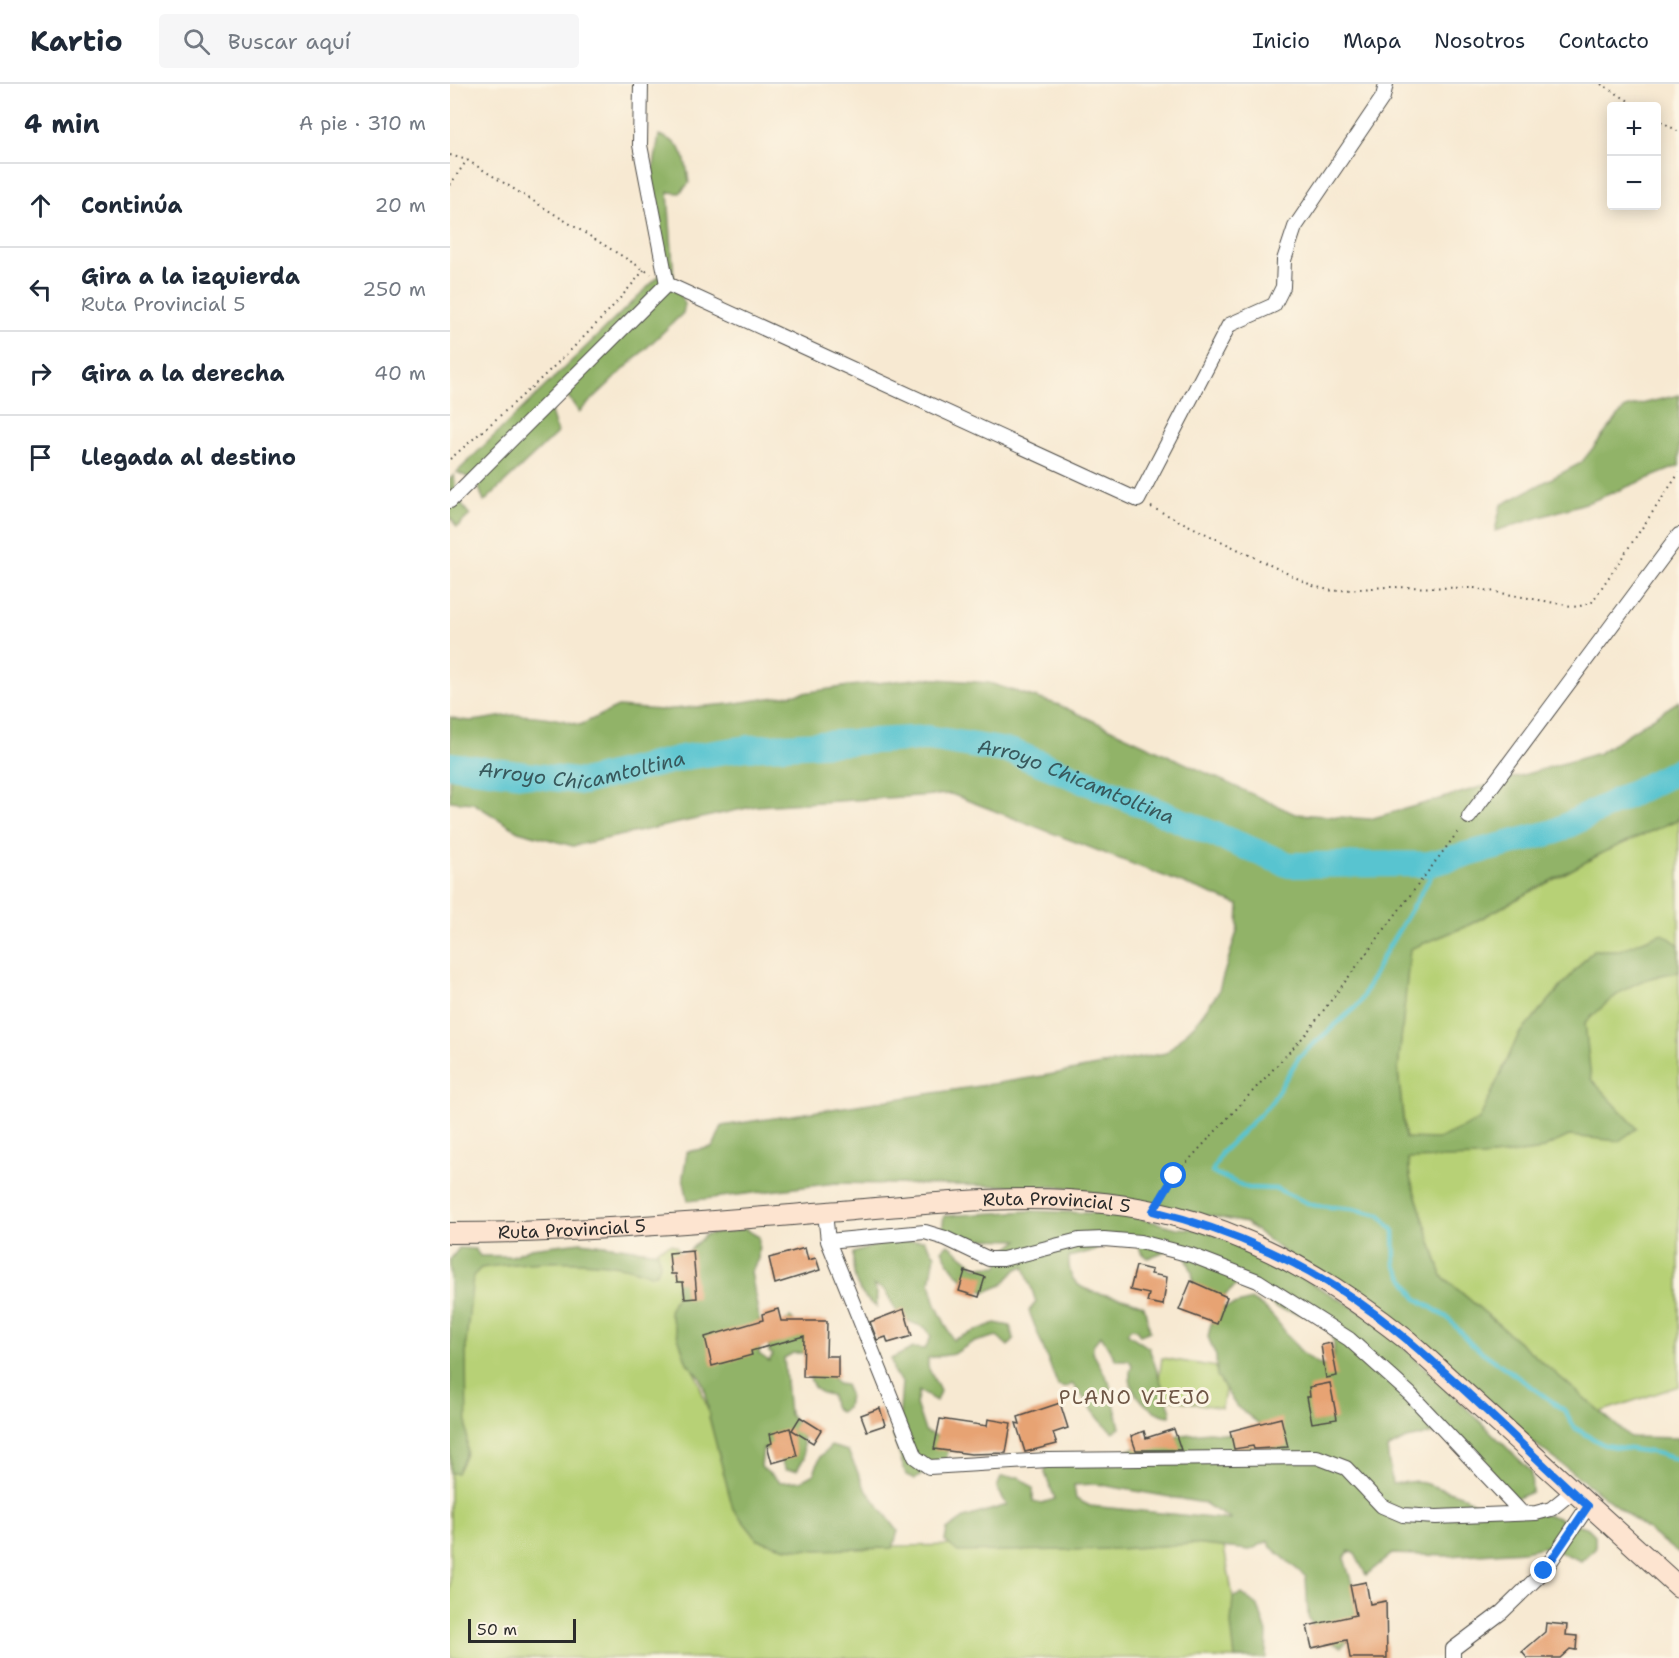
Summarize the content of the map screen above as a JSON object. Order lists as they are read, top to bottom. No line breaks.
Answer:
{"streets":{"main road":["Ruta Provincial 5"]},"districts":["PLANO VIEJO"],"water":["Arroyo Chicamtoltina"],"scale_bar":"50 m","page":{"header":"Kartio","search":"Buscar aquí","nav":["Inicio","Mapa","Nosotros","Contacto"],"heading":["4 min","A pie · 310 m"],"map_buttons":["+","−"],"list":[["Continúa","20 m"],["Gira a la izquierda","Ruta Provincial 5","250 m"],["Gira a la derecha","40 m"],"Llegada al destino"],"scale":"50 m"}}
